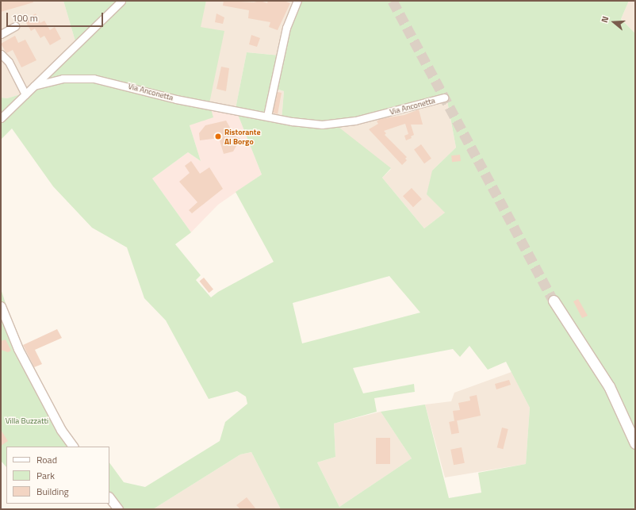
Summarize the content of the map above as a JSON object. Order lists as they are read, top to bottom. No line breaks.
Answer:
{"streets":{"street":["Via Anconetta"]},"parks":["Villa Buzzatti"],"places":["Ristorante Al Borgo"],"legend":["Road","Park","Building"],"scale_bar":"100 m","north":"left"}
